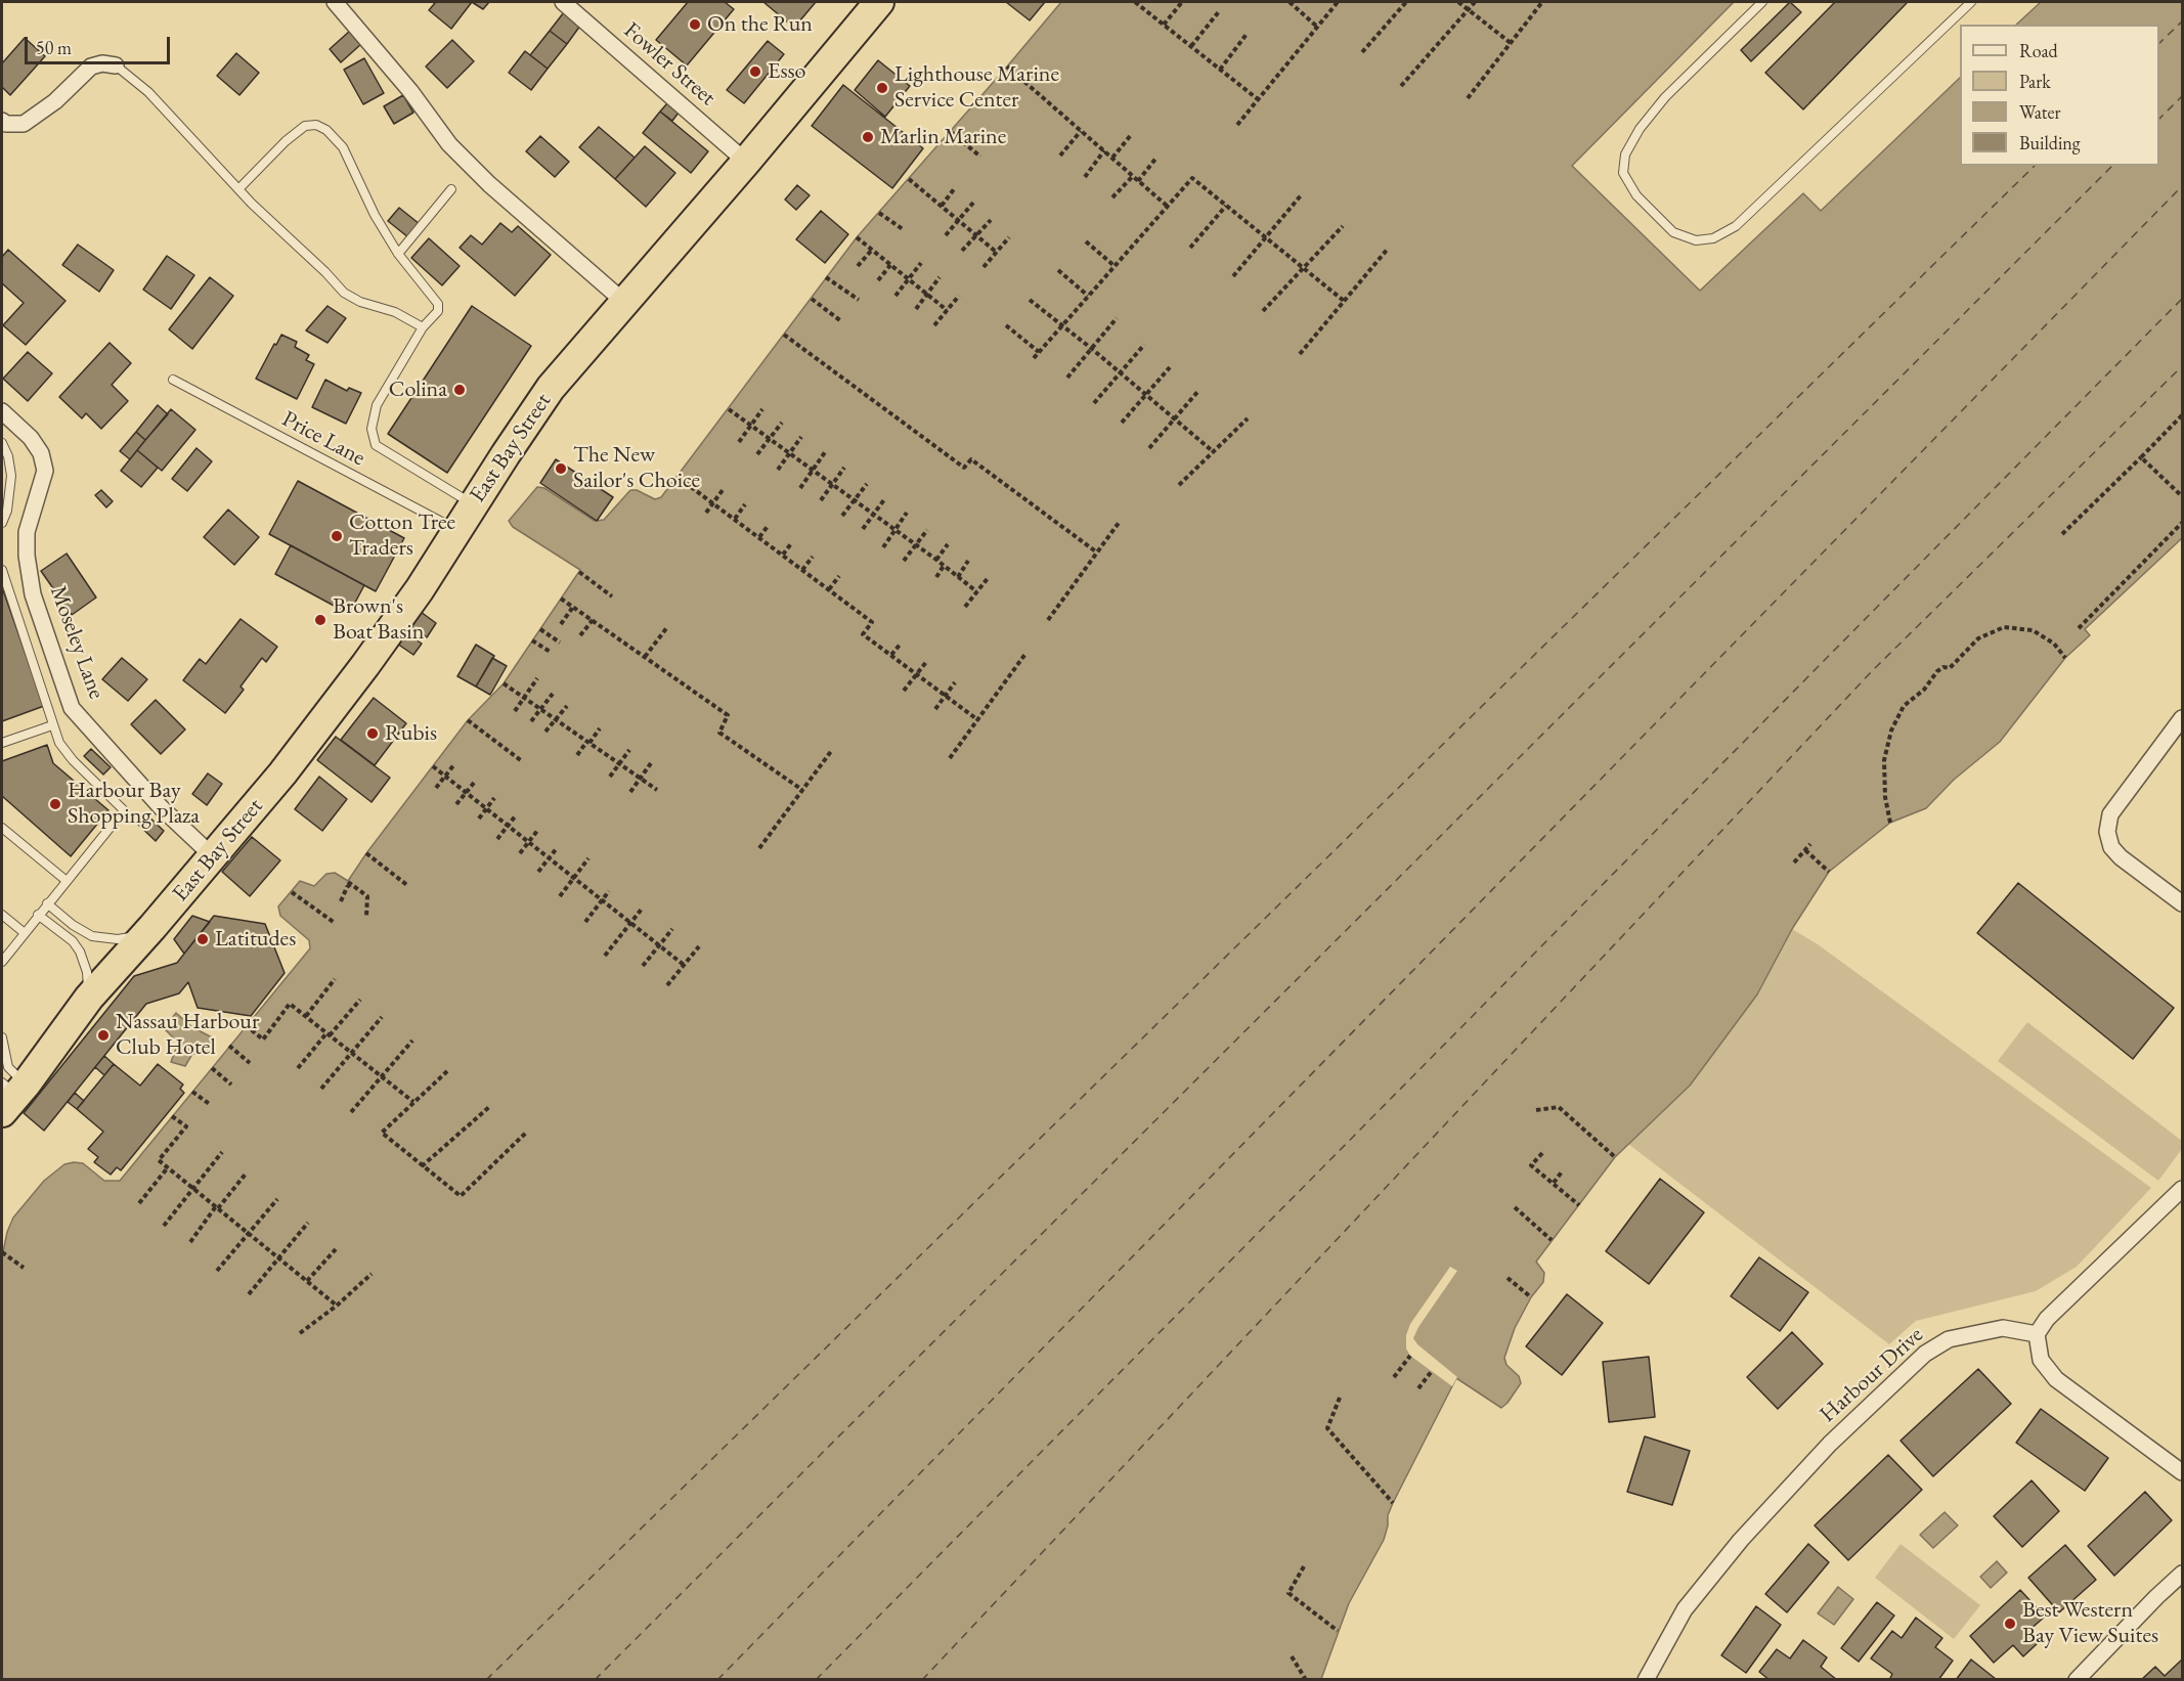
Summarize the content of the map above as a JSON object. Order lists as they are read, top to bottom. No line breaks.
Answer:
{"streets":{"highway":["East Bay Street"],"street":["Fowler Street","Moseley Lane","Harbour Drive"],"lane":["Price Lane"]},"crossings":[["Fowler Street","East Bay Street"],["Price Lane","East Bay Street"],["East Bay Street","Moseley Lane"]],"places":["On the Run","Esso","Lighthouse Marine Service Center","Marlin Marine","Colina","The New Sailor's Choice","Cotton Tree Traders","Brown's Boat Basin","Rubis","Harbour Bay Shopping Plaza","Latitudes","Nassau Harbour Club Hotel","Best Western Bay View Suites"],"legend":["Road","Park","Water","Building"],"scale_bar":"50 m"}
